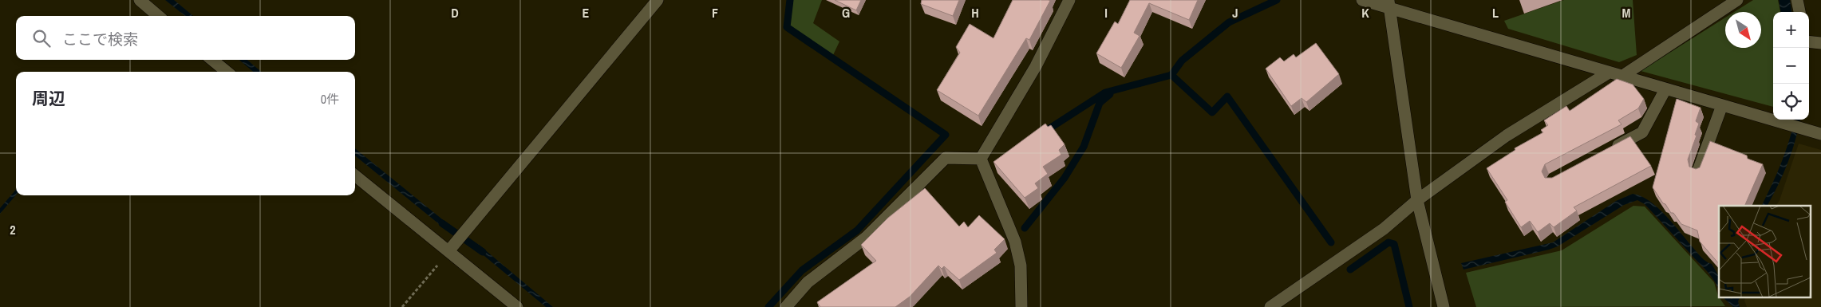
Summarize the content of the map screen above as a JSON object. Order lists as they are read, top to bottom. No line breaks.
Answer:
{"north":"bottom right","page":{"map_buttons":["+","−"],"search":"ここで検索","heading":["周辺","0件"]},"grid":{"columns":["D","E","F","G","H","I","J","K","L","M"],"rows":["2"]}}
